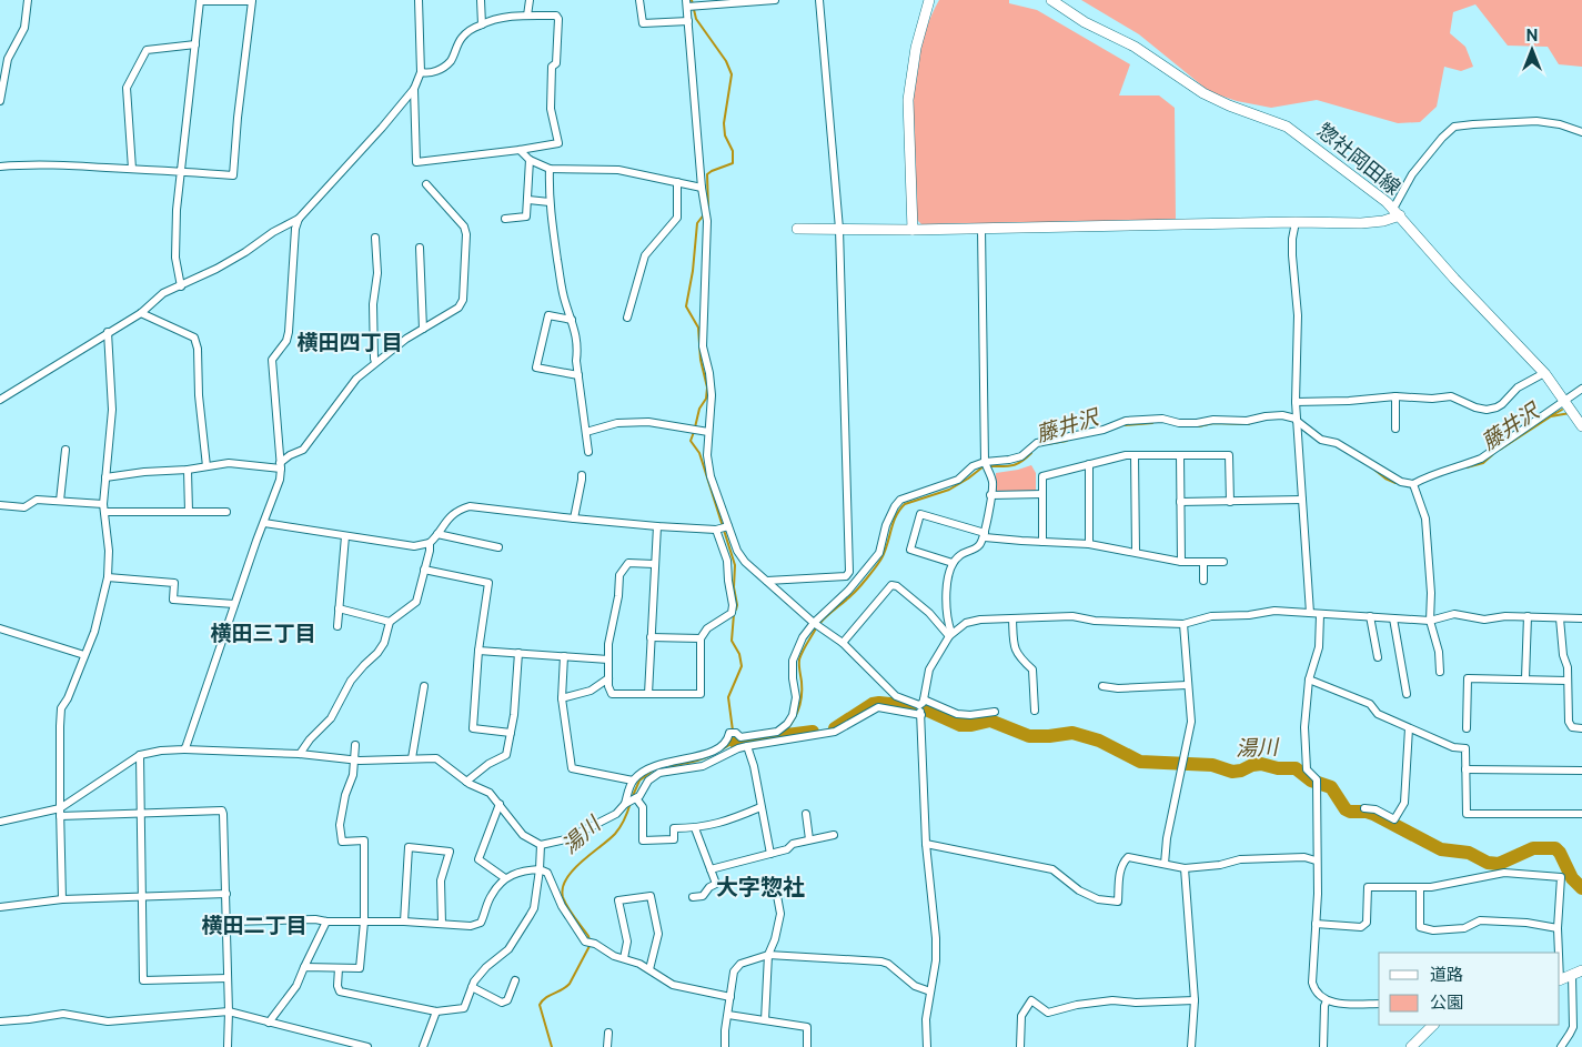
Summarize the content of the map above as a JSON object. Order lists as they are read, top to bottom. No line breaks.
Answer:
{"streets":{"street":["惣社岡田線"]},"districts":["横田四丁目","横田三丁目","大字惣社","横田二丁目"],"water":["藤井沢","湯川"],"legend":["道路","公園"],"north":"top"}
